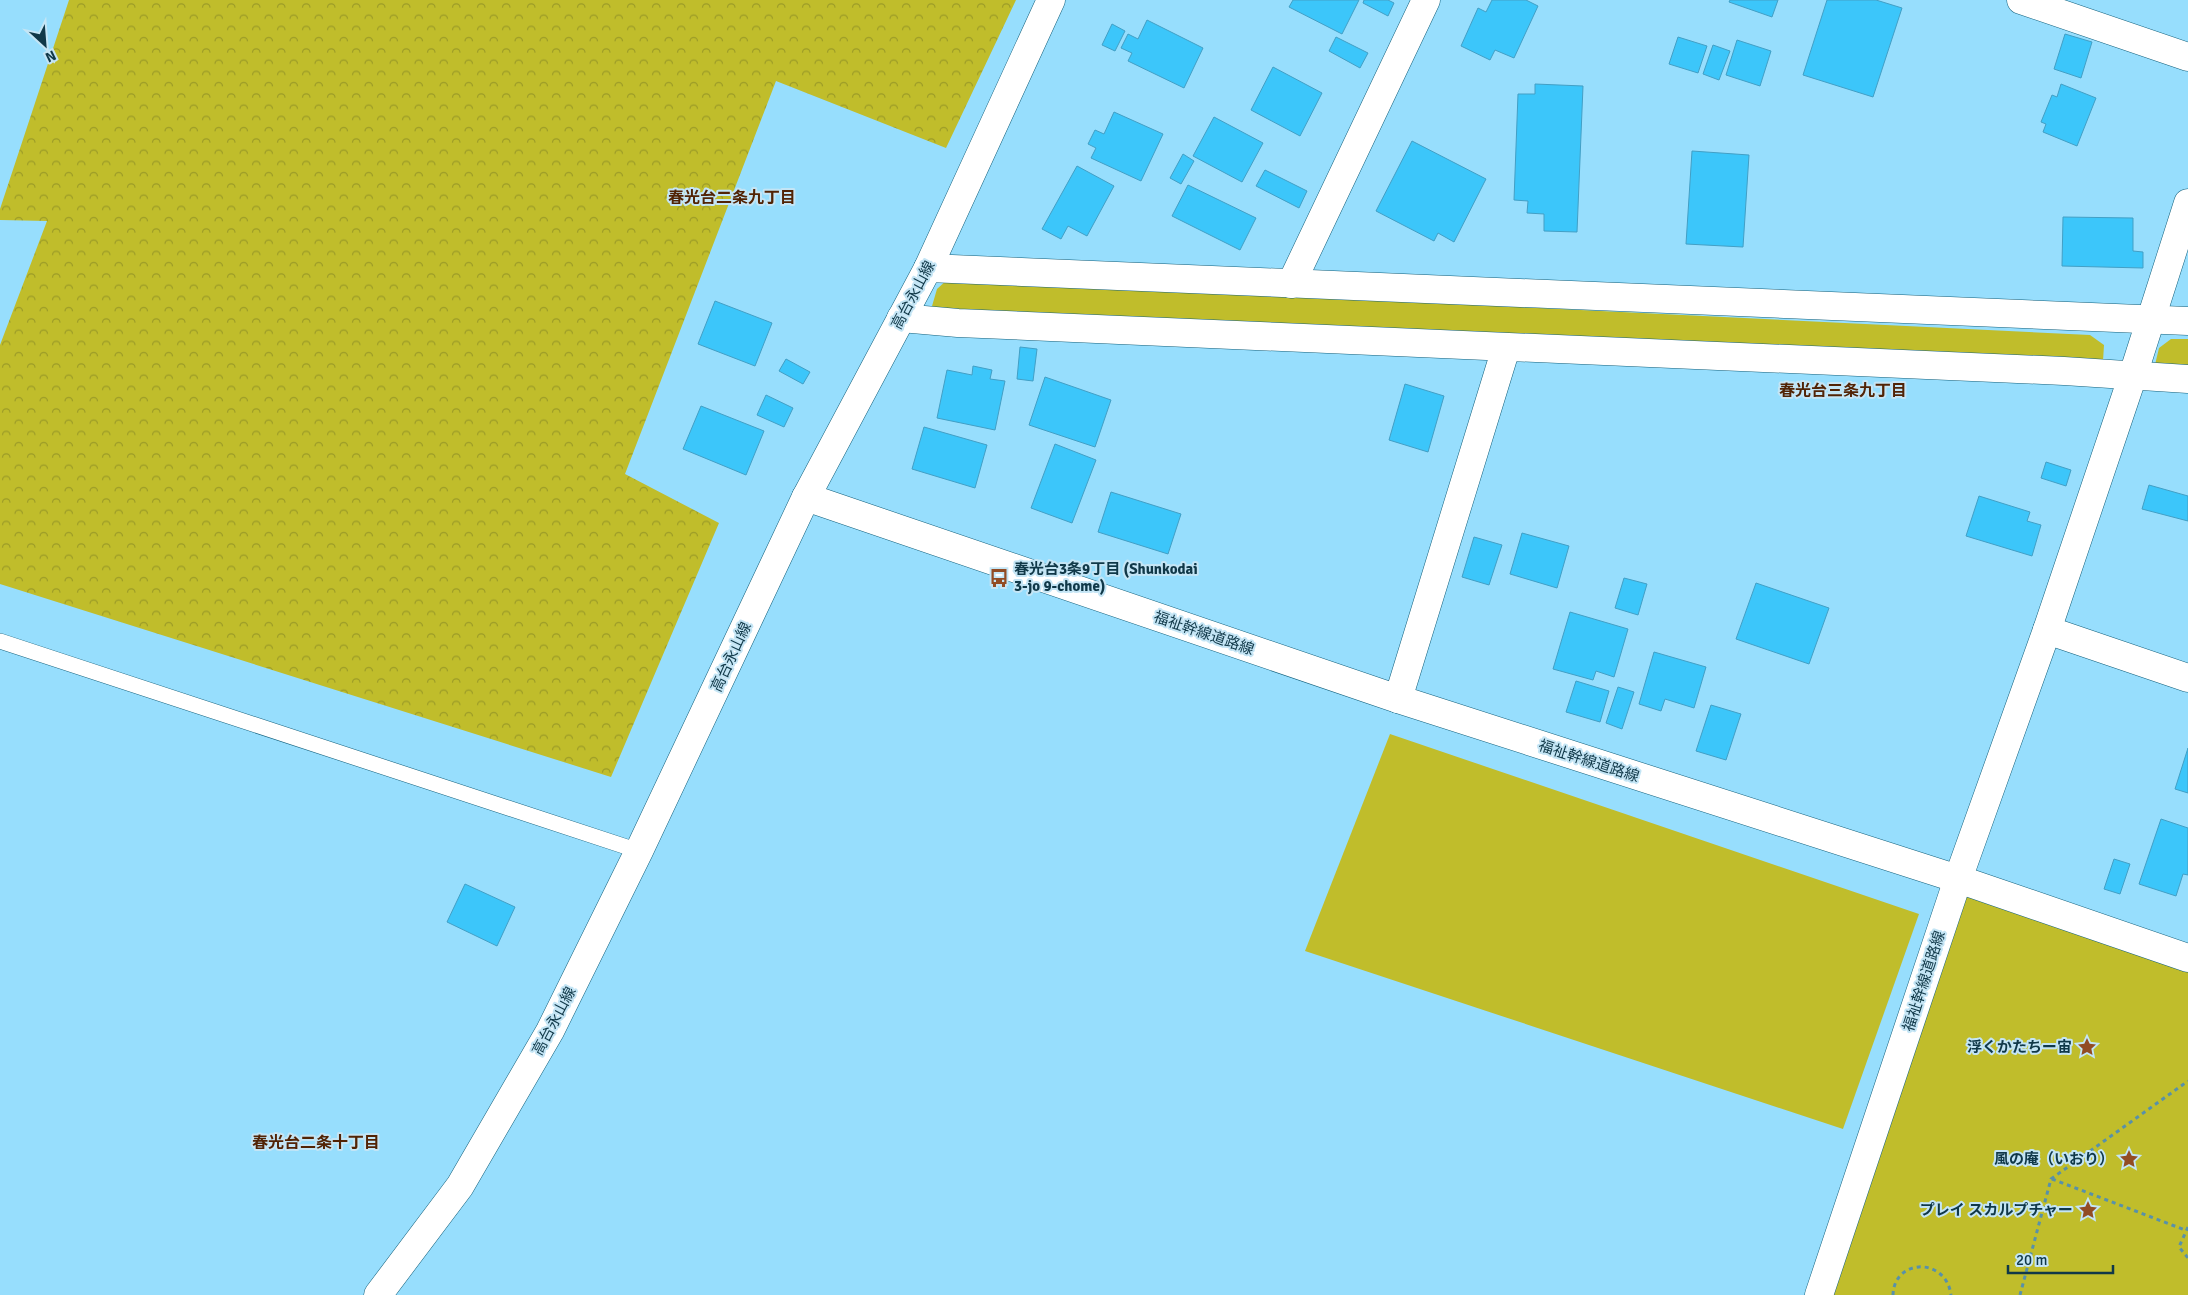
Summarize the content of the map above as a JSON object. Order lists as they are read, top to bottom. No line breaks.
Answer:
{"streets":{"street":["高台永山線","福祉幹線道路線"]},"crossings":[["高台永山線","福祉幹線道路線"]],"districts":["春光台二条九丁目","春光台三条九丁目","春光台二条十丁目"],"places":{"bus stop":["春光台3条9丁目 (Shunkodai 3-jo 9-chome)"],"place":["浮くかたちー宙","風の庵（いおり）","プレイ スカルプチャー"]},"scale_bar":"20 m","north":"bottom right"}
